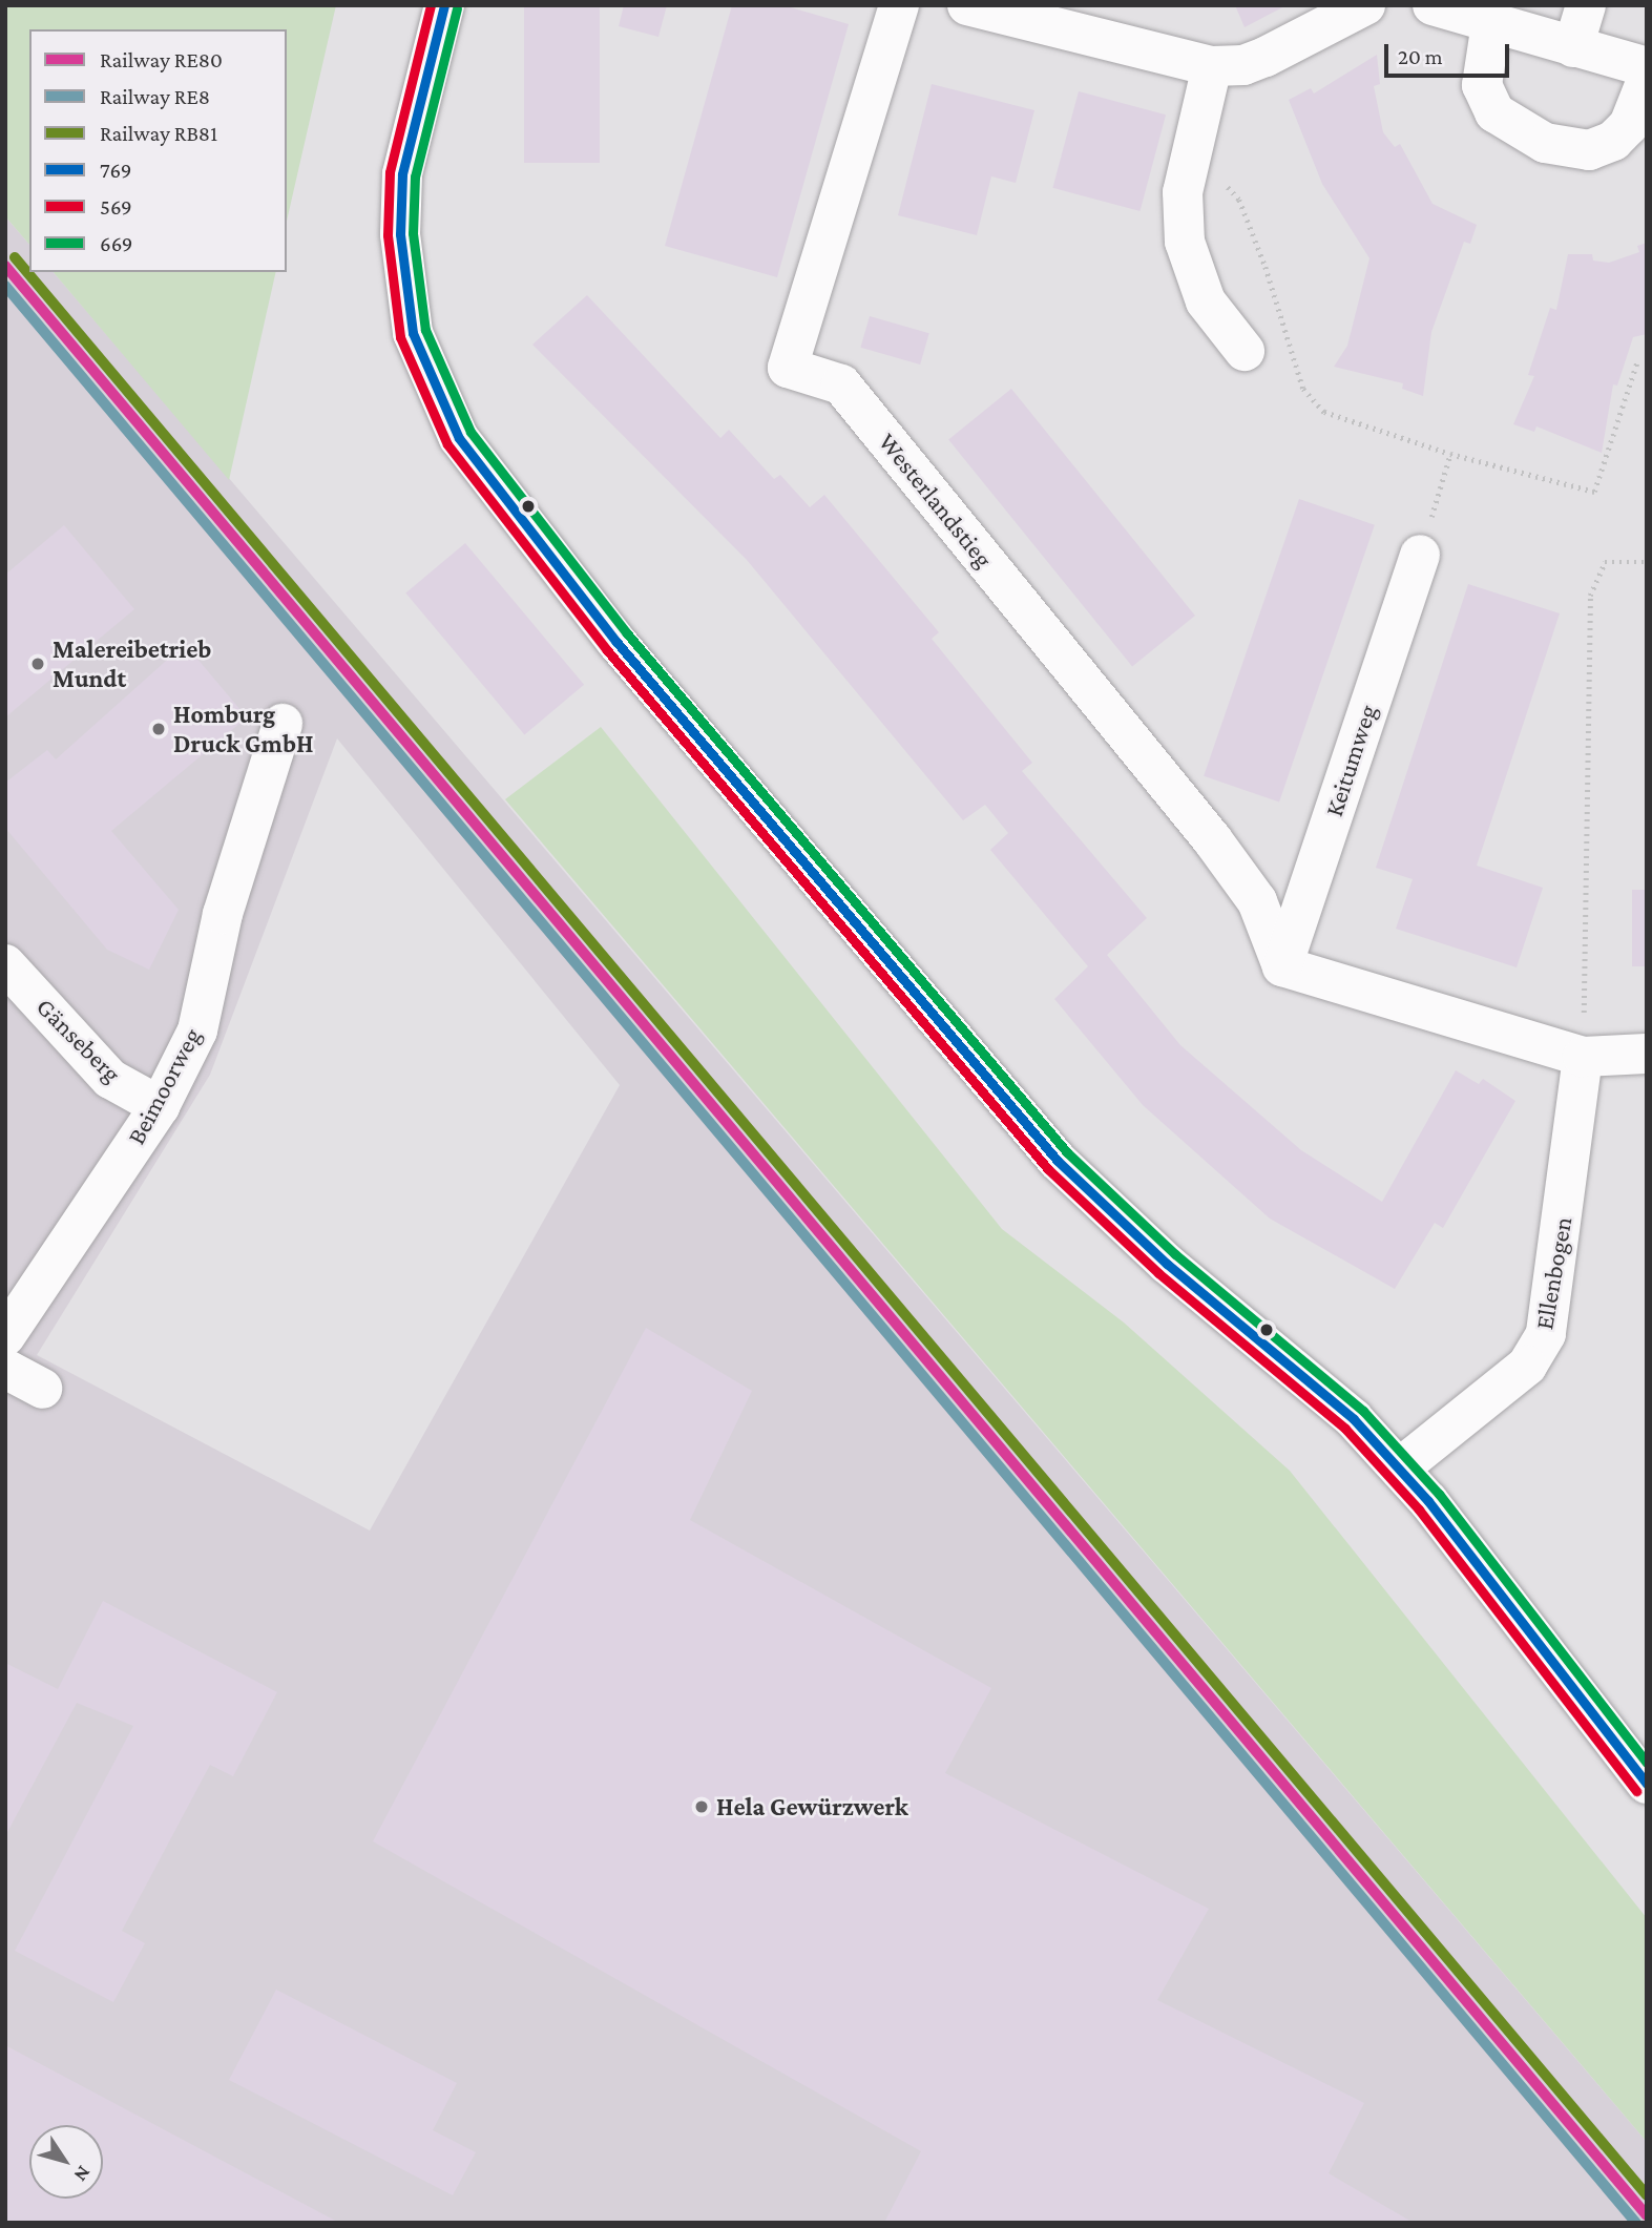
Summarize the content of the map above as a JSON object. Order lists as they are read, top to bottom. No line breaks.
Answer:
{"streets":{"street":["Westerlandstieg","Keitumweg","Gänseberg","Beimoorweg","Ellenbogen"]},"crossings":[["Westerlandstieg","Keitumweg"],["Gänseberg","Beimoorweg"]],"places":["Malereibetrieb Mundt","Homburg Druck GmbH","Hela Gewürzwerk"],"lines":["transit line 769","transit line 569","transit line 669","rail line RB81","rail line RE80","rail line RE8"],"legend":["Railway RE80","Railway RE8","Railway RB81","769","569","669"],"scale_bar":"20 m","north":"bottom right"}
